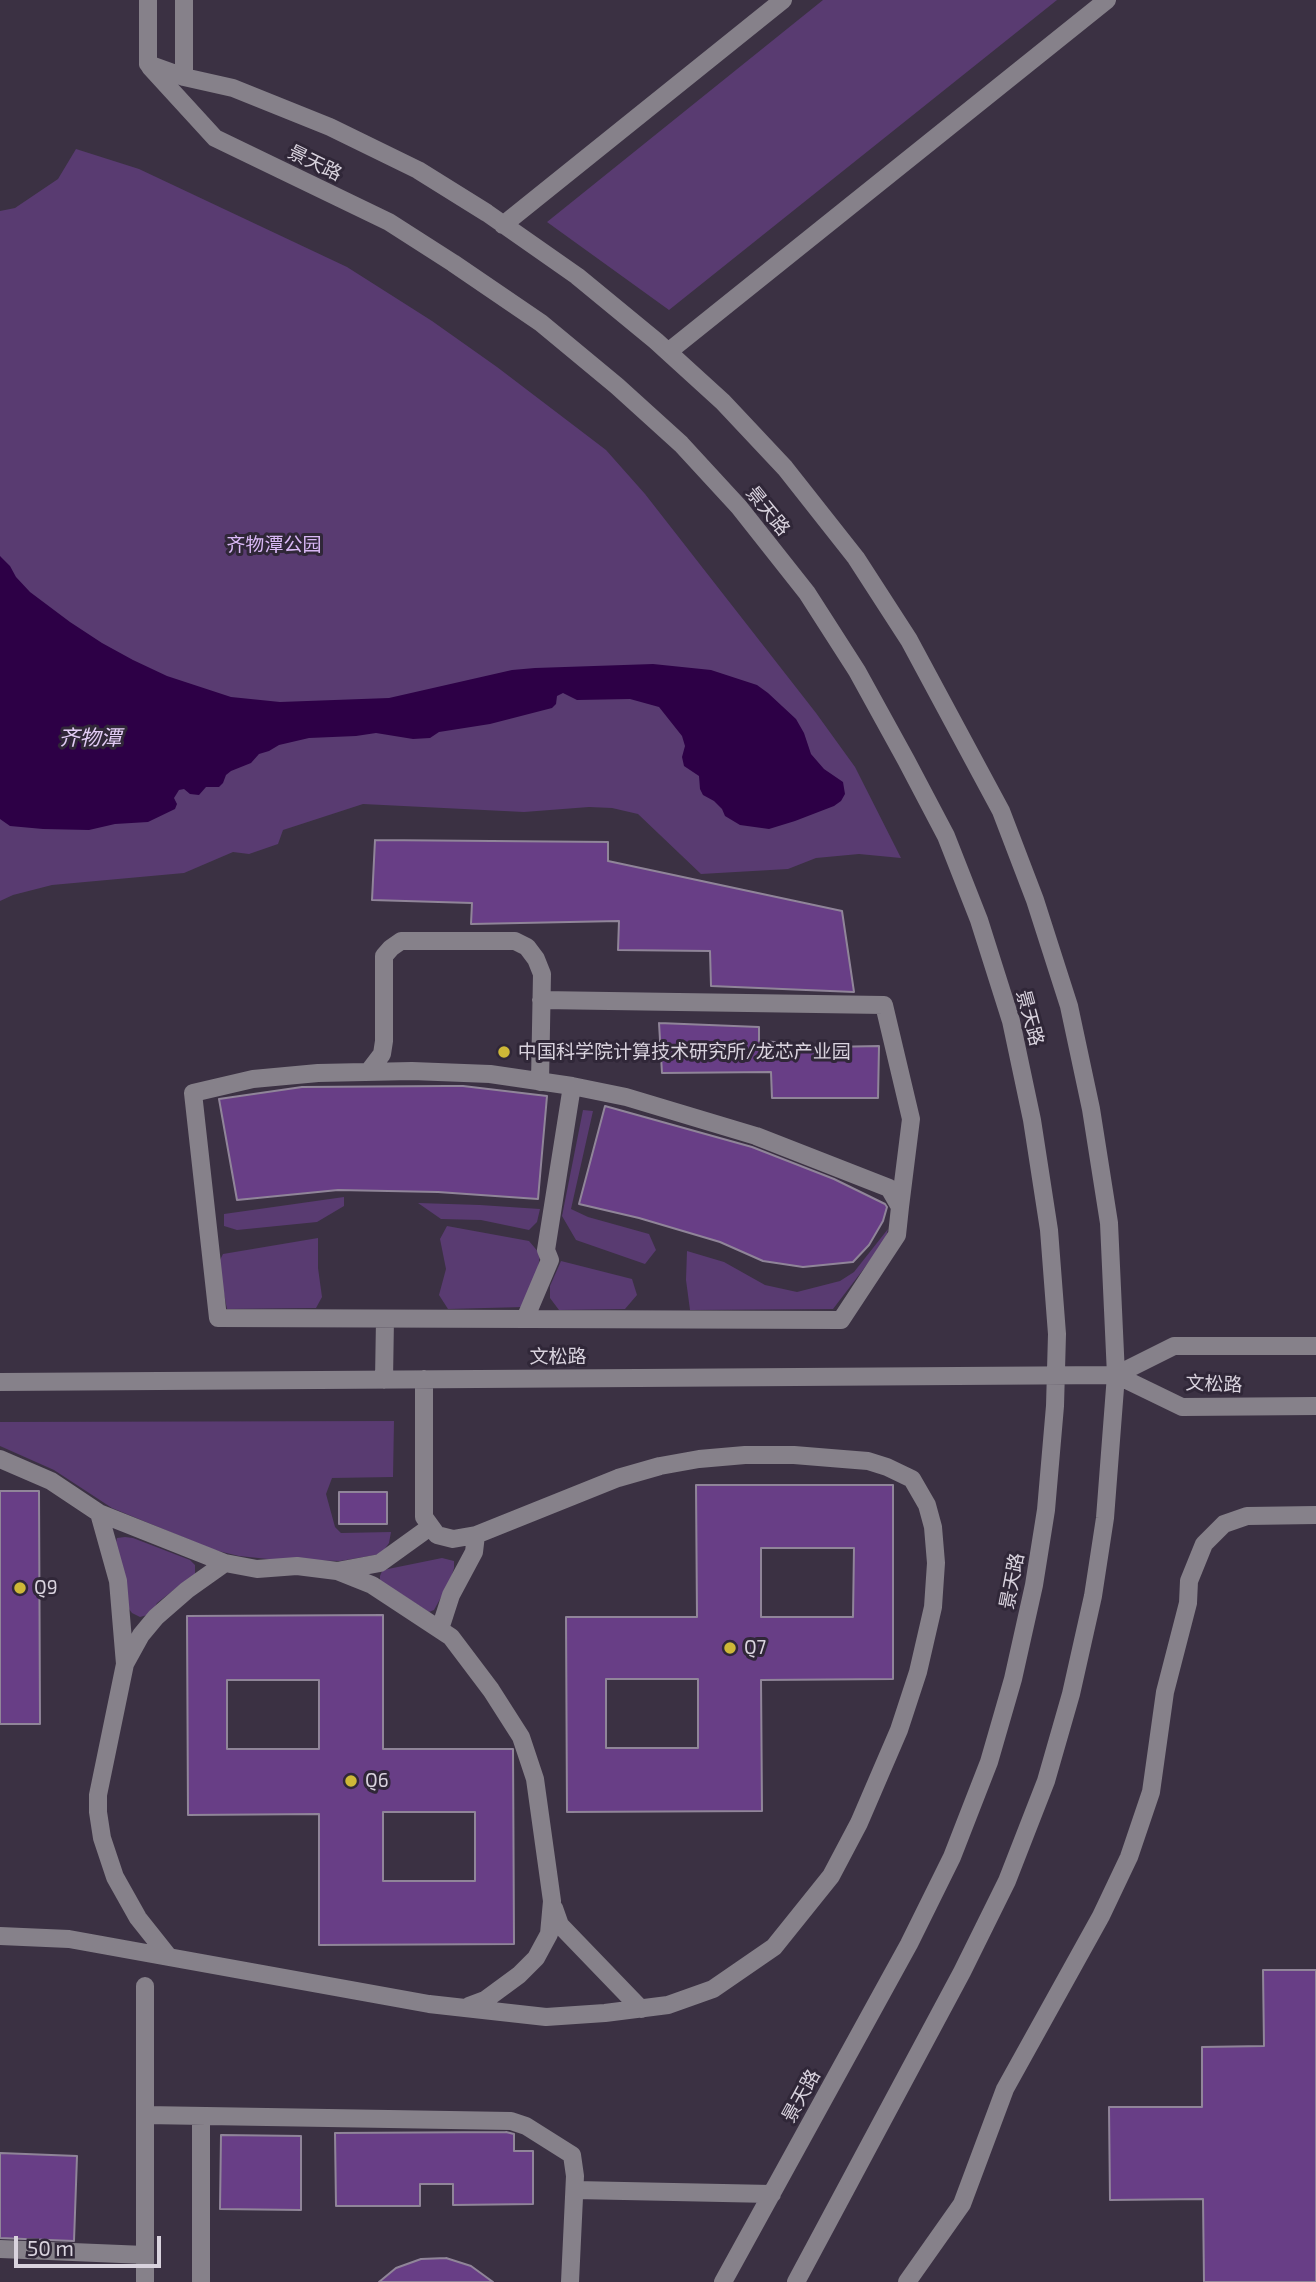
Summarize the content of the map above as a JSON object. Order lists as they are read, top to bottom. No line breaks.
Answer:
{"streets":{"street":["景天路","文松路"]},"crossings":[["景天路","文松路"]],"water":["齐物潭"],"parks":["齐物潭公园"],"places":["中国科学院计算技术研究所/龙芯产业园","Q9","Q7","Q6"],"scale_bar":"50 m"}
